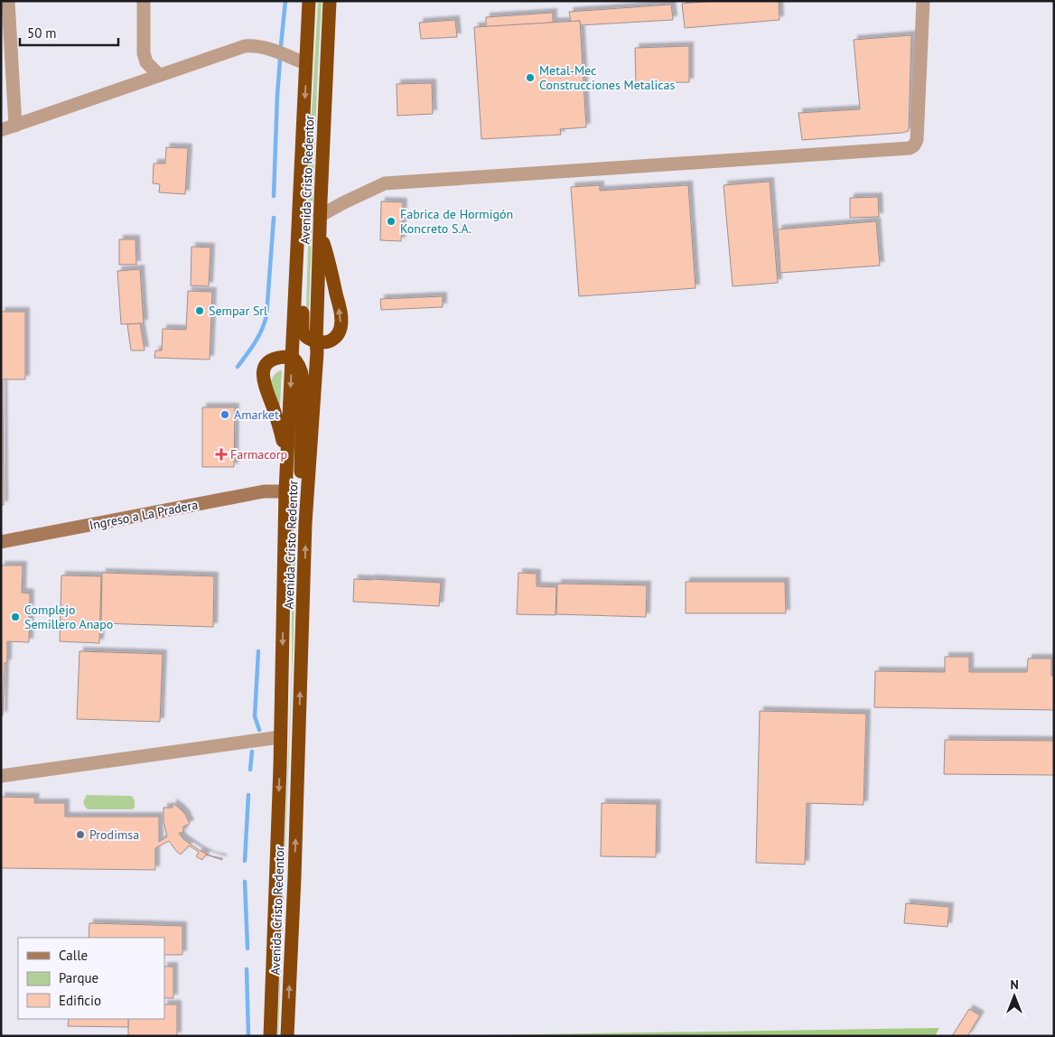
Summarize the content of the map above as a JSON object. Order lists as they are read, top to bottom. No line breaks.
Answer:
{"streets":{"highway":["Avenida Cristo Redentor"],"street":["Ingreso a La Pradera"]},"crossings":[["Avenida Cristo Redentor","Ingreso a La Pradera"]],"places":{"other":["Metal-Mec Construcciones Metalicas","Fabrica de Hormigón Koncreto S.A.","Sempar Srl","Amarket","Complejo Semillero Anapo","Prodimsa"],"health":["Farmacorp"]},"legend":["Calle","Parque","Edificio"],"scale_bar":"50 m","north":"top"}
